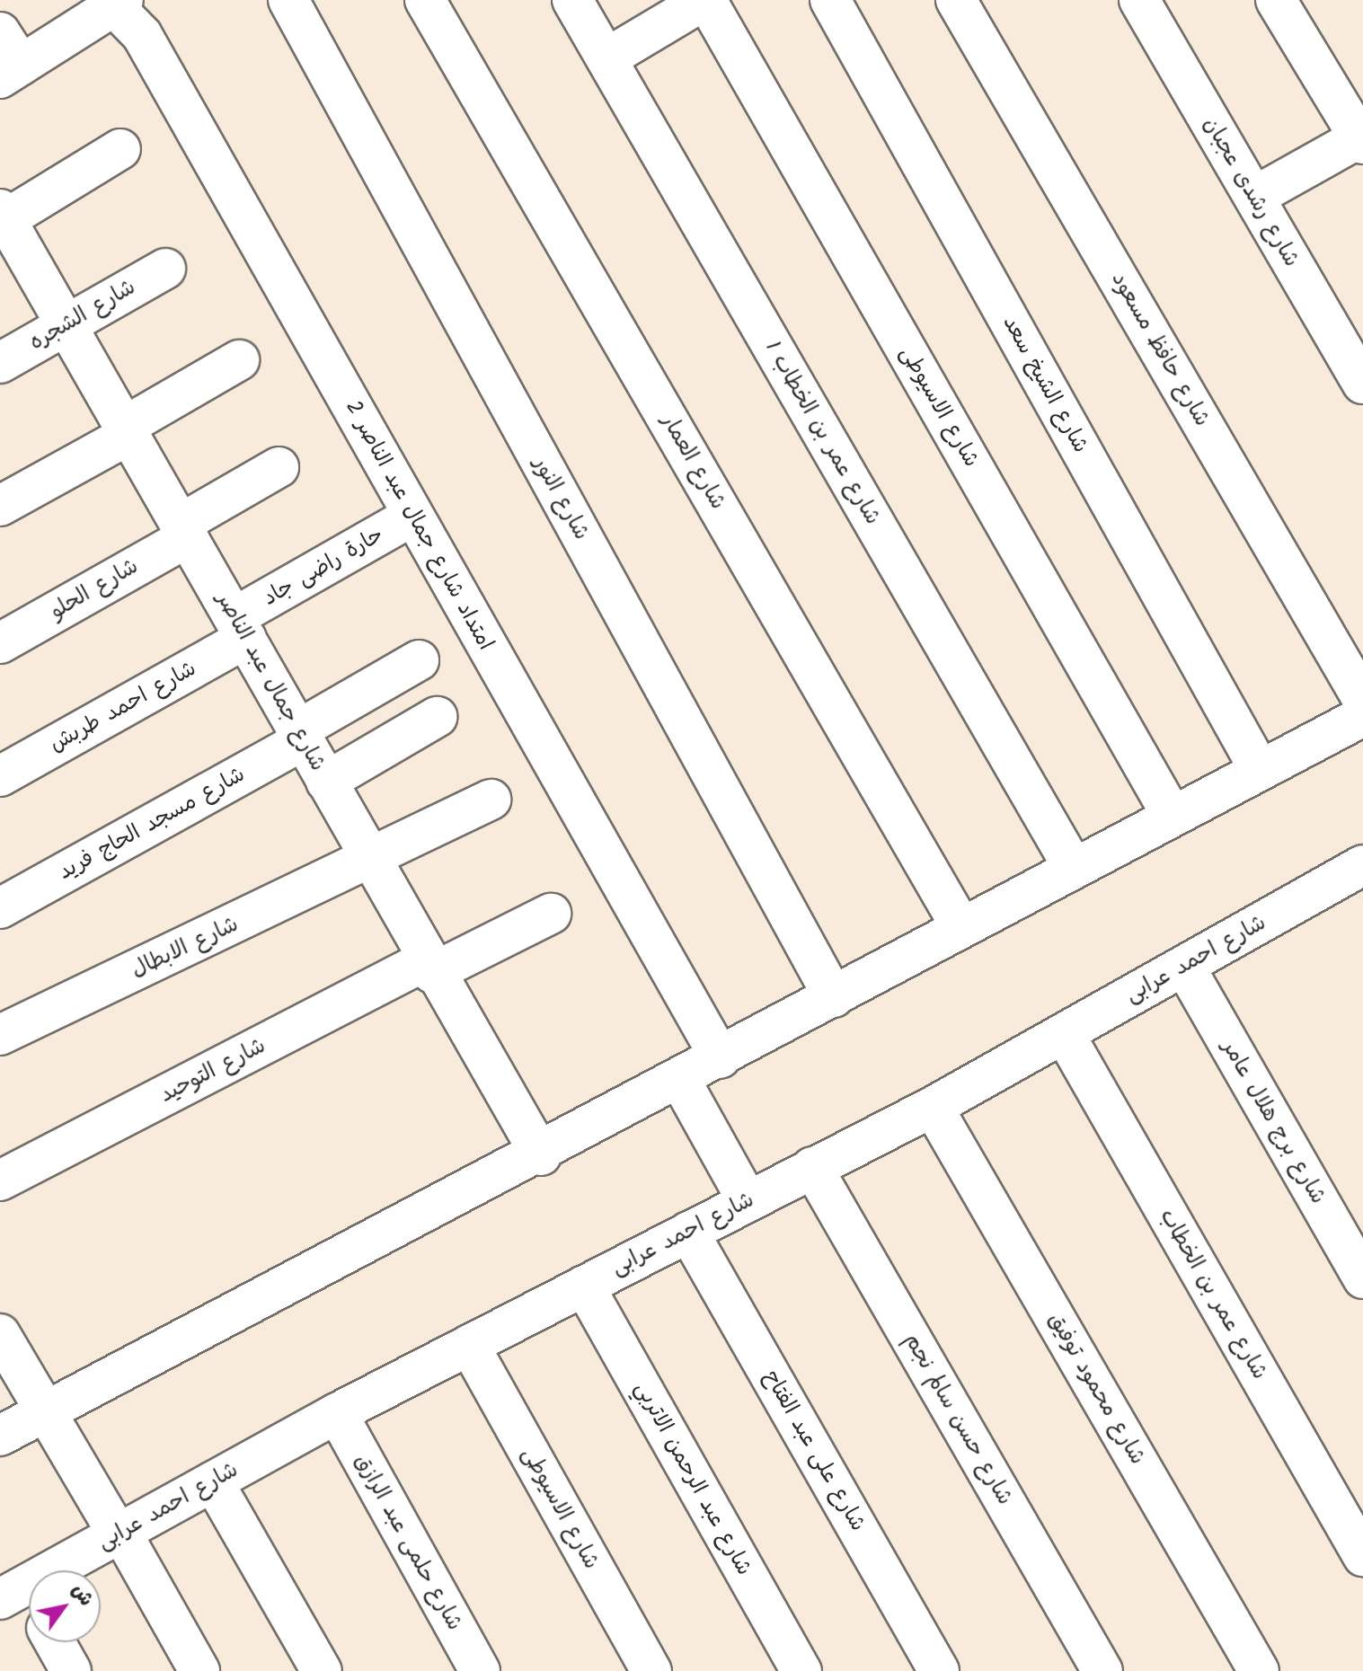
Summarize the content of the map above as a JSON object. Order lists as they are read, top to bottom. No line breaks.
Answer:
{"streets":{"street":["شارع رشدى عجبان","شارع الشجره","شارع حافظ مسعود","شارع الشيخ سعد","شارع الاسيوطى","شارع عمر بن الخطاب 1","شارع العمار","شارع النور","امتداد شارع جمال عبد الناصر 2","حارة راضى جاد","شارع الحلو","شارع جمال عبد الناصر","شارع احمد طربش","شارع مسجد الحاج فريد","شارع الابطال","شارع احمد عرابى","شارع التوحيد","شارع برج هلال عامر","شارع عمر بن الخطاب","شارع محمود توفيق","شارع حسن سالم نجم","شارع على عبد الفتاح","شارع عبد الرحمن الاتربي","شارع حلمى عبد الرازق"]},"crossings":[["شارع الشجره","شارع جمال عبد الناصر"],["شارع الاسيوطى","شارع احمد عرابى"],["امتداد شارع جمال عبد الناصر 2","حارة راضى جاد"],["حارة راضى جاد","شارع جمال عبد الناصر"],["حارة راضى جاد","شارع احمد طربش"],["شارع الحلو","شارع جمال عبد الناصر"],["شارع جمال عبد الناصر","شارع احمد طربش"],["شارع جمال عبد الناصر","شارع مسجد الحاج فريد"],["شارع جمال عبد الناصر","شارع الابطال"],["شارع جمال عبد الناصر","شارع التوحيد"],["شارع احمد عرابى","شارع برج هلال عامر"],["شارع احمد عرابى","شارع عمر بن الخطاب"],["شارع احمد عرابى","شارع محمود توفيق"],["شارع احمد عرابى","شارع حسن سالم نجم"],["شارع احمد عرابى","شارع على عبد الفتاح"],["شارع احمد عرابى","شارع عبد الرحمن الاتربي"],["شارع احمد عرابى","شارع حلمى عبد الرازق"]],"north":"top right"}
